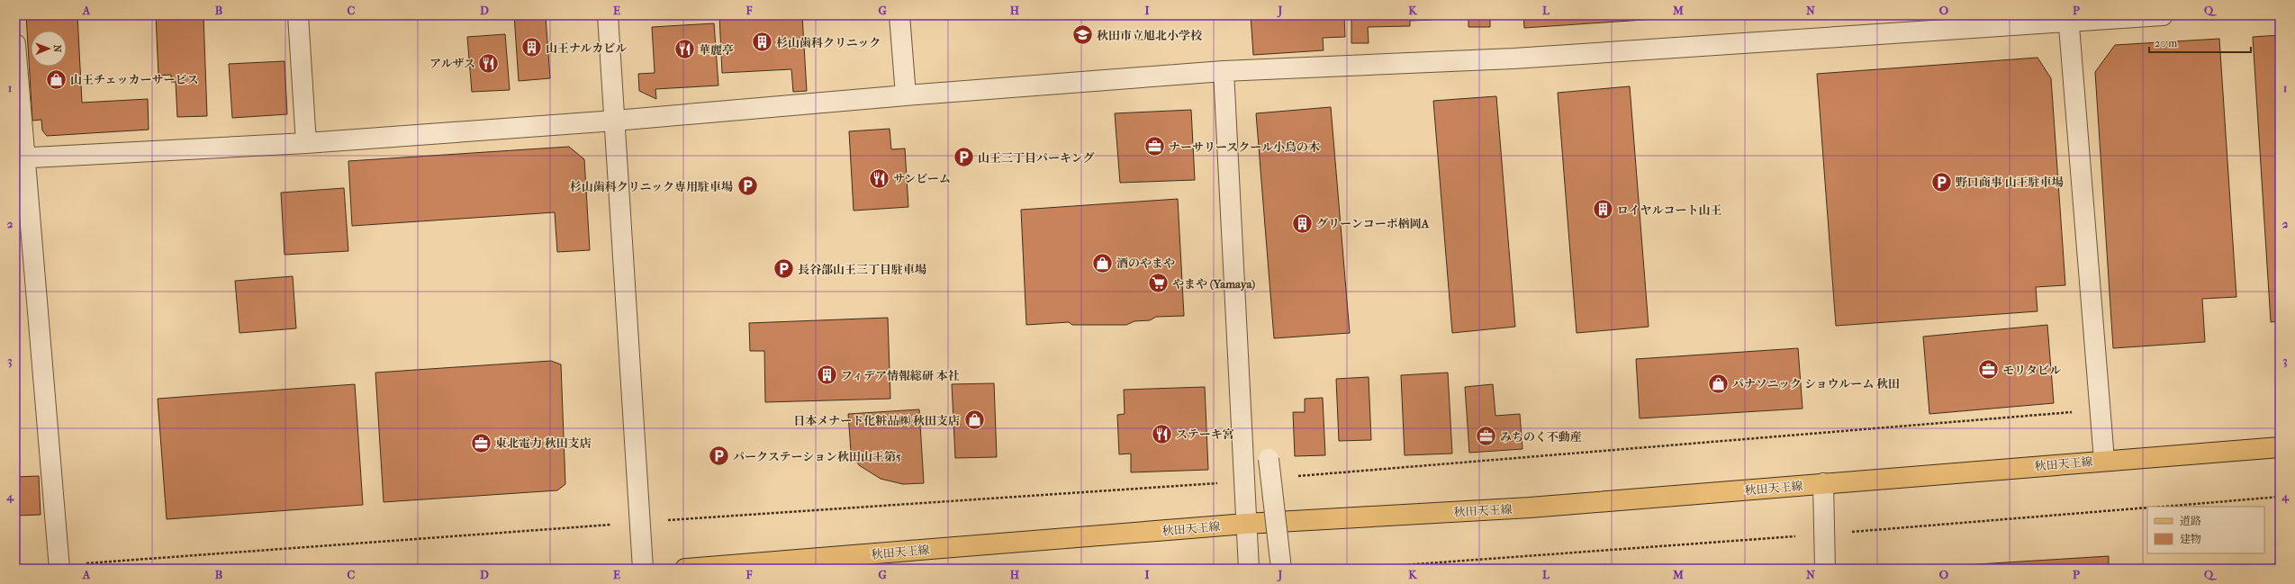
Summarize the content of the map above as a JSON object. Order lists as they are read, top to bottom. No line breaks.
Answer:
{"streets":{"main road":["秋田天王線"]},"places":{"school or university":["秋田市立旭北小学校"],"building":["杉山歯科クリニック","山王ナルカビル","ロイヤルコート山王","グリーンコーポ楢岡A","フィデア情報総研 本社"],"restaurant":["華麗亭","アルザス","サンビーム","ステーキ宮"],"shop":["山王チェッカーサービス","酒のやまや","パナソニック ショウルーム 秋田","日本メナード化粧品㈱ 秋田支店"],"office":["ナーサリースクール小鳥の木","モリタビル","みちのく不動産","東北電力 秋田支店"],"parking":["山王三丁目パーキング","野口商事 山王駐車場","杉山歯科クリニック専用駐車場","長谷部山王三丁目駐車場","パークステーション秋田山王第5"],"supermarket":["やまや (Yamaya)"]},"legend":["道路","建物"],"scale_bar":"20 m","north":"right","grid":{"columns":["A","B","C","D","E","F","G","H","I","J","K","L","M","N","O","P","Q"],"rows":["1","2","3","4"]}}
